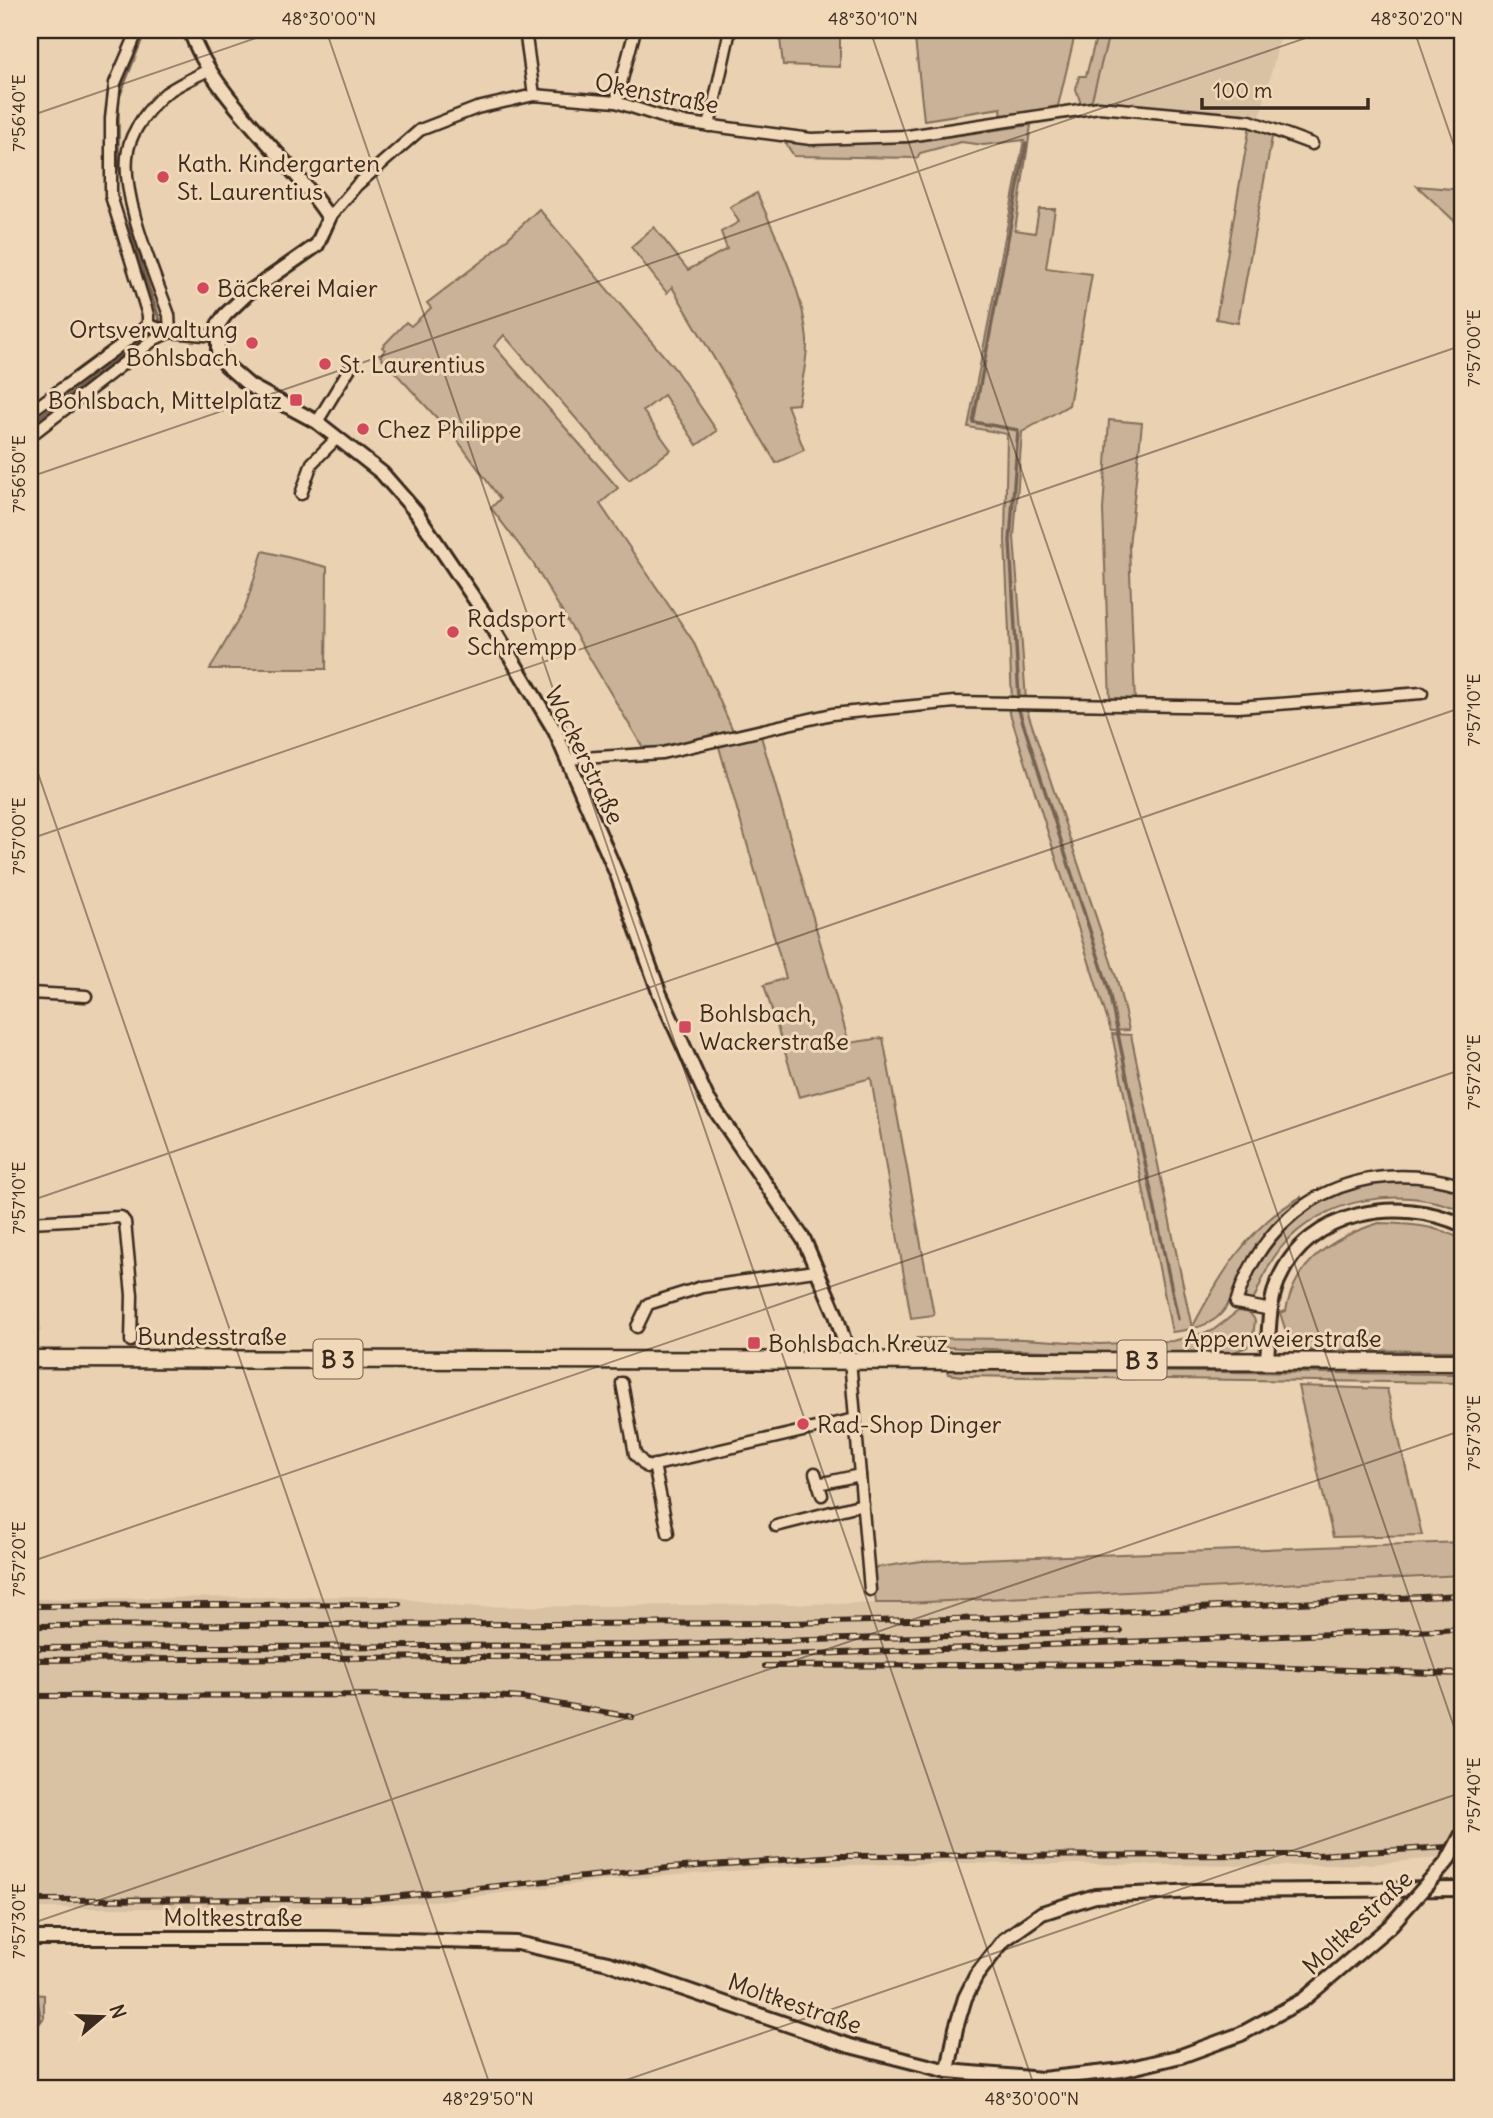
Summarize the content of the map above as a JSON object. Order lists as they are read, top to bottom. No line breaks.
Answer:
{"streets":{"main road":["Bundesstraße","Appenweierstraße","B 3"],"street":["Okenstraße","Wackerstraße","Moltkestraße"]},"crossings":[["Okenstraße","Wackerstraße"],["Wackerstraße","Bundesstraße"],["Wackerstraße","Appenweierstraße"],["Bundesstraße","Appenweierstraße"]],"places":{"other":["Kath. Kindergarten St. Laurentius","Bäckerei Maier","Ortsverwaltung Bohlsbach","St. Laurentius","Chez Philippe","Radsport Schrempp","Rad-Shop Dinger"],"transit":["Bohlsbach, Mittelplatz","Bohlsbach, Wackerstraße","Bohlsbach Kreuz"]},"scale_bar":"100 m","north":"right","coordinates":["48°30'00\"N","48°30'10\"N","48°30'20\"N","7°56'40\"E","7°57'00\"E","7°56'50\"E","7°57'10\"E","7°57'20\"E","7°57'30\"E","7°57'40\"E","48°29'50\"N"]}
